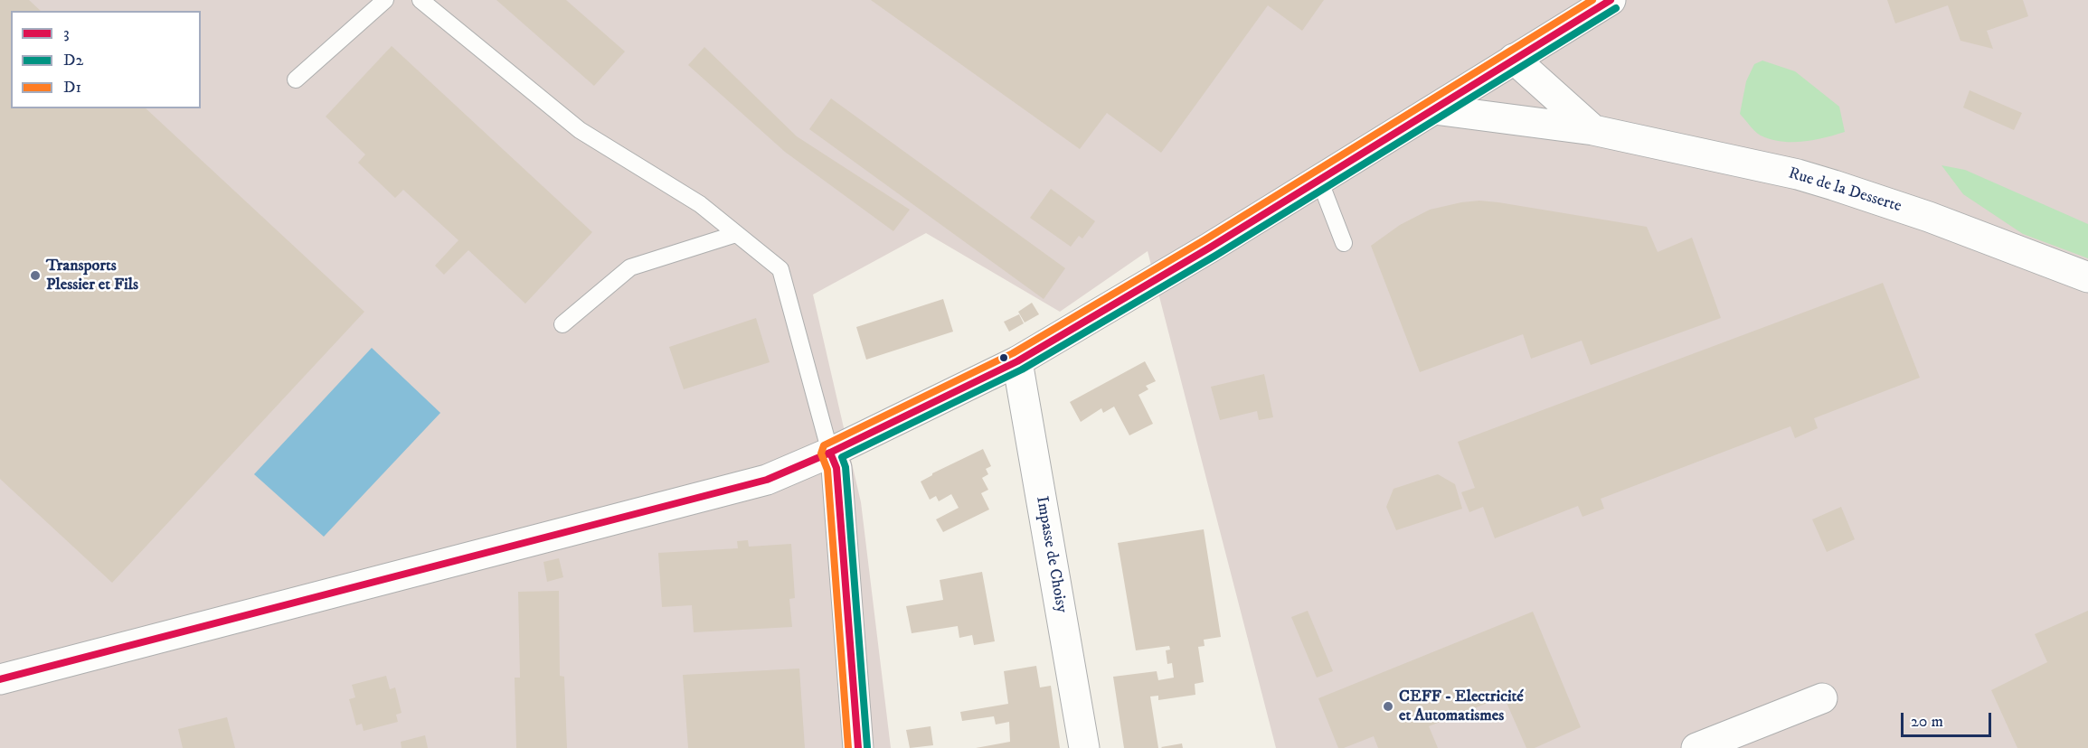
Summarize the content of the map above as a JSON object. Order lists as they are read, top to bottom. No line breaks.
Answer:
{"streets":{"street":["Rue de la Desserte","Impasse de Choisy"]},"places":["Transports Plessier et Fils","CEFF - Electricité et Automatismes"],"lines":["transit line 3","transit line D1","transit line D2"],"legend":["3","D2","D1"],"scale_bar":"20 m"}
